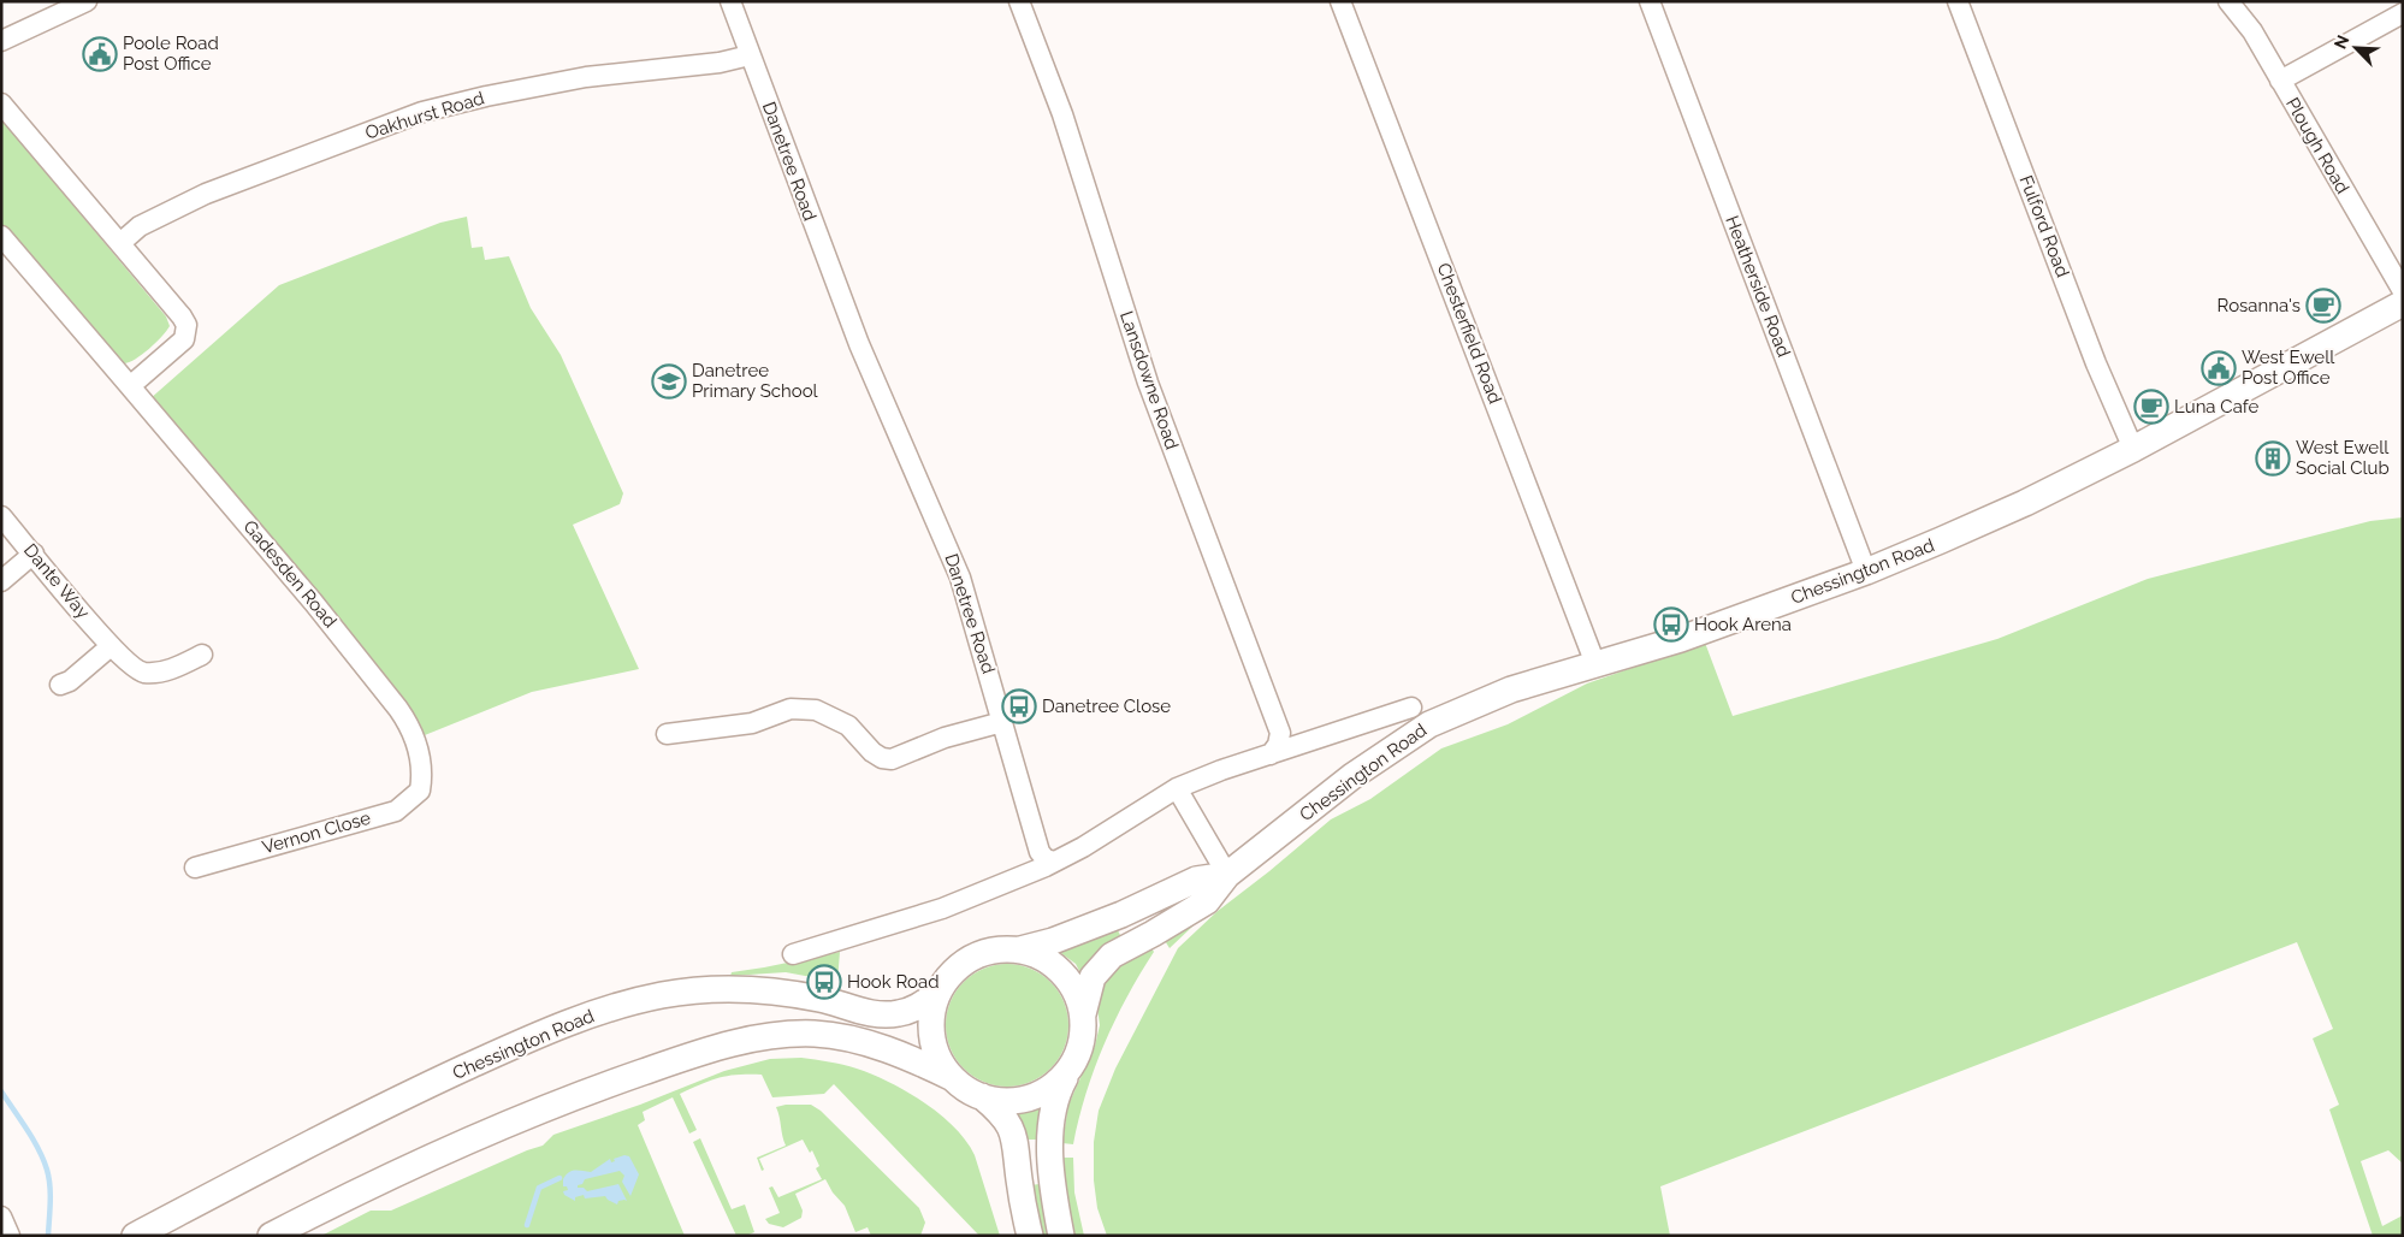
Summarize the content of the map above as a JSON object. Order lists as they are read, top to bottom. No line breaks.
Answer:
{"streets":{"main road":["Chessington Road"],"street":["Oakhurst Road","Plough Road","Danetree Road","Fulford Road","Heatherside Road","Chesterfield Road","Lansdowne Road","Gadesden Road","Dante Way","Vernon Close"]},"crossings":[["Oakhurst Road","Danetree Road"],["Fulford Road","Chessington Road"],["Heatherside Road","Chessington Road"],["Chesterfield Road","Chessington Road"],["Gadesden Road","Vernon Close"]],"places":{"public building":["Poole Road Post Office","West Ewell Post Office"],"cafe":["Rosanna's","Luna Cafe"],"school or university":["Danetree Primary School"],"building":["West Ewell Social Club"],"bus stop":["Hook Arena","Danetree Close","Hook Road"]},"north":"top left"}
